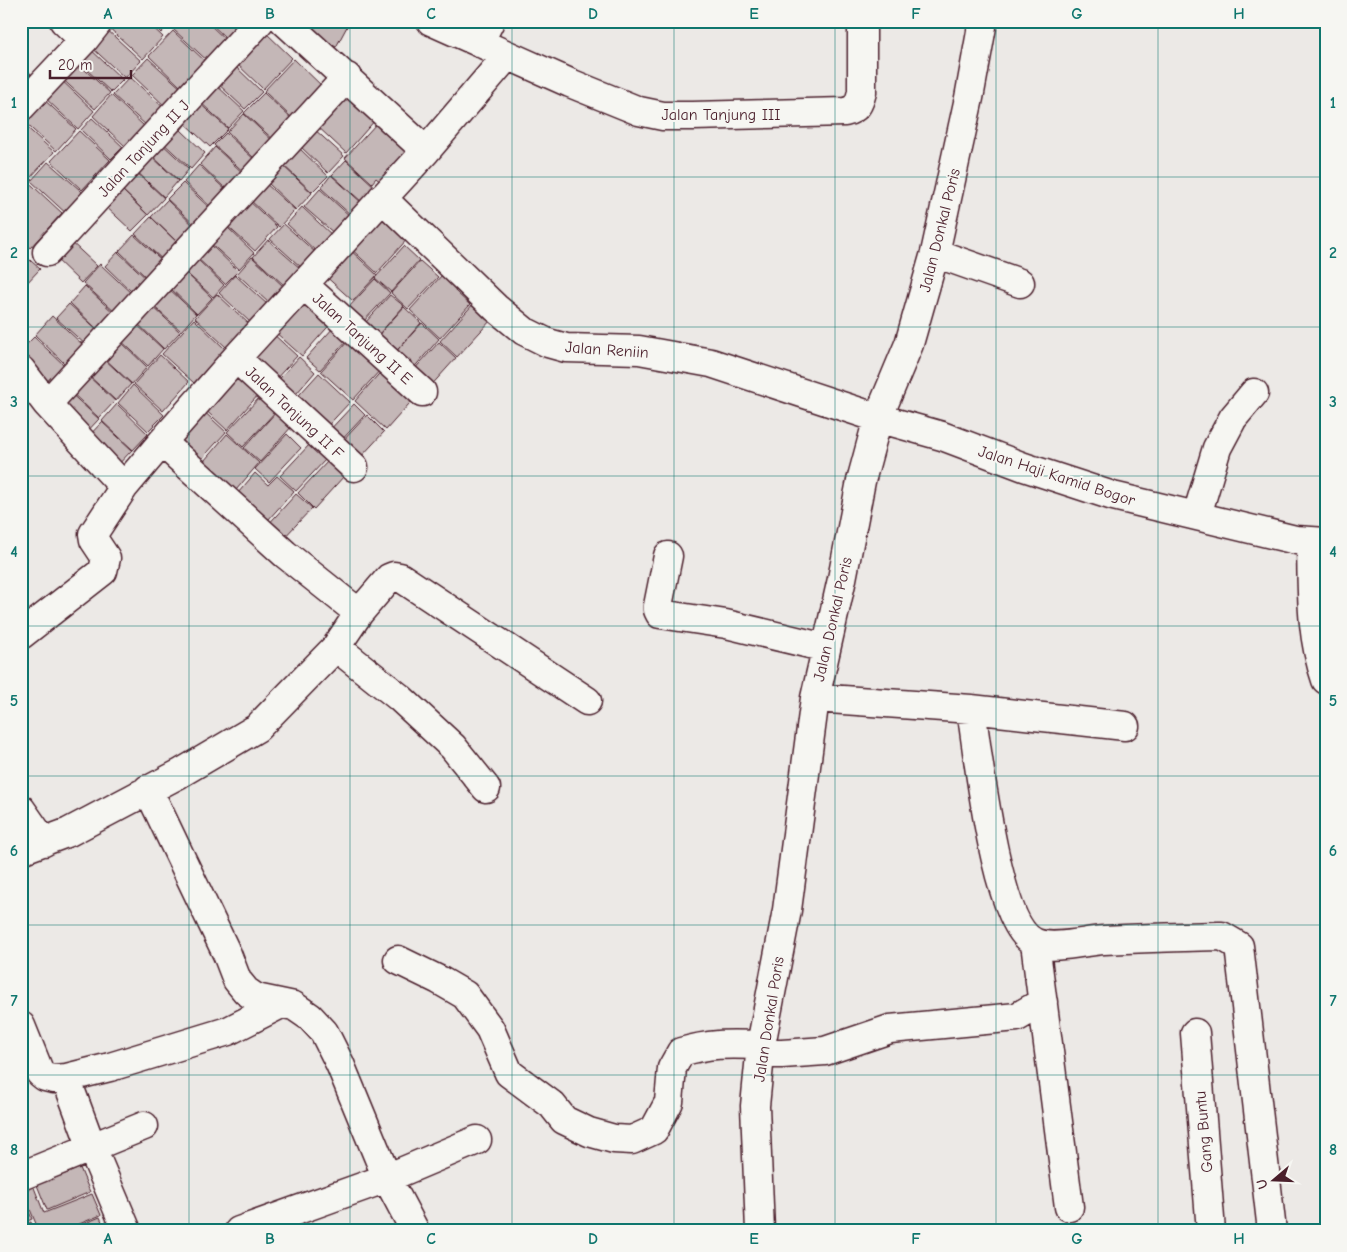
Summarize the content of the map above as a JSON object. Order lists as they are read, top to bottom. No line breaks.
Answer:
{"streets":{"street":["Jalan Tanjung III","Jalan Tanjung II J","Jalan Donkal Poris","Jalan Tanjung II E","Jalan Reniin","Jalan Tanjung II F","Jalan Haji Kamid Bogor","Gang Buntu"]},"crossings":[["Jalan Donkal Poris","Jalan Reniin"],["Jalan Donkal Poris","Jalan Haji Kamid Bogor"],["Jalan Reniin","Jalan Haji Kamid Bogor"]],"scale_bar":"20 m","north":"left","grid":{"columns":["A","B","C","D","E","F","G","H"],"rows":["1","2","3","4","5","6","7","8"]}}
